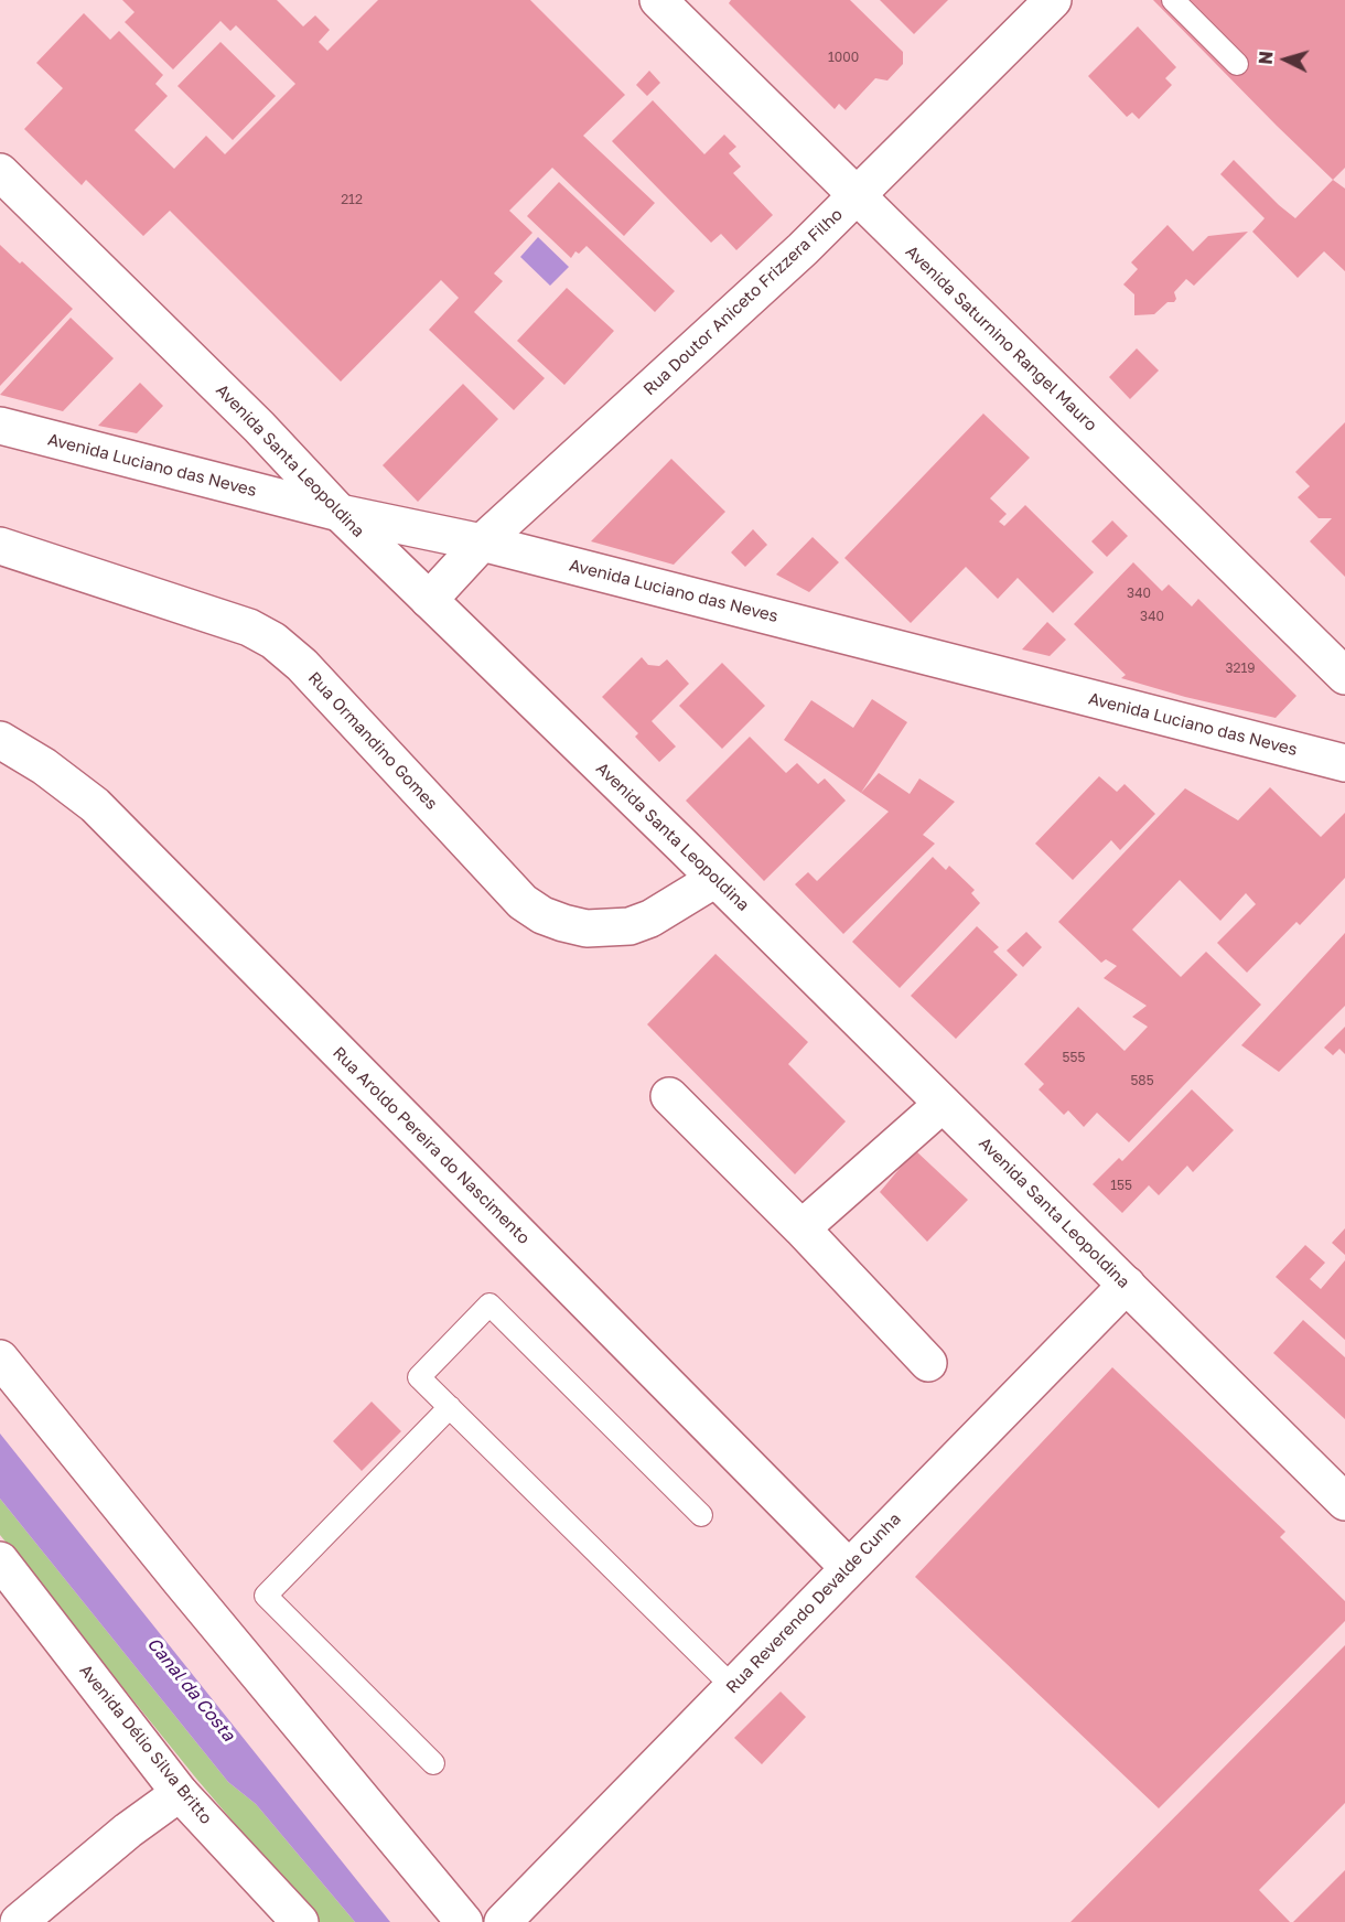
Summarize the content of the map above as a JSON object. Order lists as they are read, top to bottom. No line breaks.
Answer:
{"streets":{"street":["Rua Doutor Aniceto Frizzera Filho","Avenida Saturnino Rangel Mauro","Avenida Santa Leopoldina","Avenida Luciano das Neves","Rua Ormandino Gomes","Rua Aroldo Pereira do Nascimento","Rua Reverendo Devalde Cunha","Avenida Délio Silva Britto"]},"crossings":[["Rua Doutor Aniceto Frizzera Filho","Avenida Saturnino Rangel Mauro"],["Rua Doutor Aniceto Frizzera Filho","Avenida Santa Leopoldina"],["Rua Doutor Aniceto Frizzera Filho","Avenida Luciano das Neves"],["Avenida Santa Leopoldina","Avenida Luciano das Neves"],["Avenida Santa Leopoldina","Rua Ormandino Gomes"],["Avenida Santa Leopoldina","Rua Reverendo Devalde Cunha"],["Rua Aroldo Pereira do Nascimento","Rua Reverendo Devalde Cunha"]],"water":["Canal da Costa"],"house_numbers":["1000","212","340","340","3219","555","585","155"],"north":"left"}
